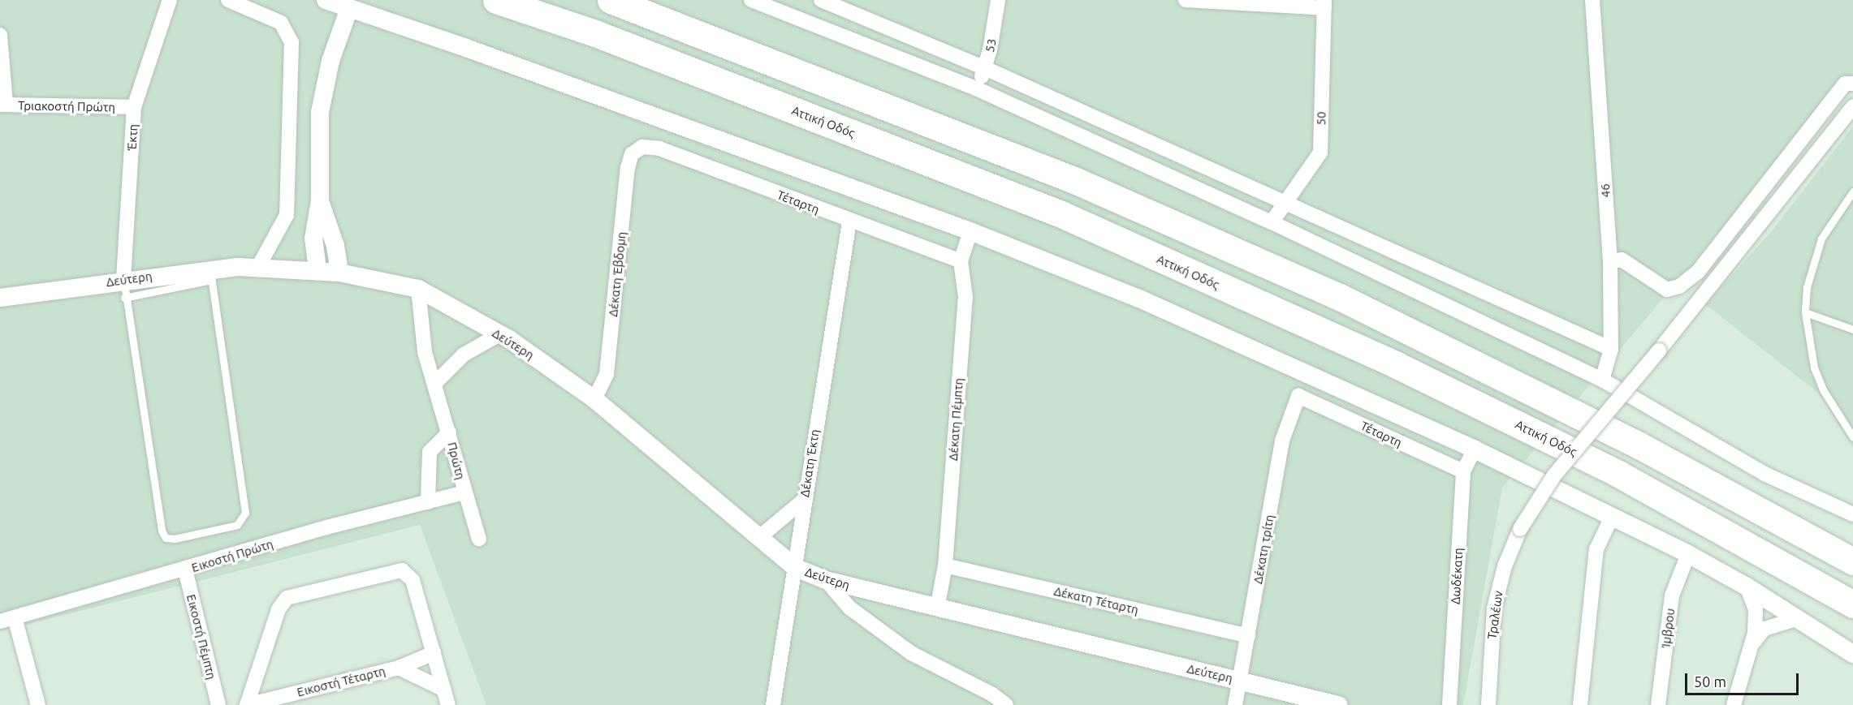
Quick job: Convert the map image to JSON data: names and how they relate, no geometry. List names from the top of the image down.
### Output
{
  "streets": {
    "highway": ["Αττική Οδός"],
    "street": [
      "53",
      "Τριακοστή Πρώτη",
      "50",
      "Έκτη",
      "46",
      "Τέταρτη",
      "Δέκατη Έβδομη",
      "Δεύτερη",
      "Δέκατη Πέμπτη",
      "Πρώτη",
      "Δέκατη Έκτη",
      "Δέκατη τρίτη",
      "Εικοστή Πρώτη",
      "Δωδέκατη",
      "Δέκατη Τέταρτη",
      "Τραλέων",
      "Ίμβρου",
      "Εικοστή Πέμπτη",
      "Εικοστή Τέταρτη"
    ]
  },
  "crossings": [
    ["Τριακοστή Πρώτη", "Έκτη"],
    ["Έκτη", "Δεύτερη"],
    ["Τέταρτη", "Δέκατη Έβδομη"],
    ["Τέταρτη", "Δέκατη Πέμπτη"],
    ["Τέταρτη", "Δέκατη Έκτη"],
    ["Τέταρτη", "Δέκατη τρίτη"],
    ["Τέταρτη", "Δωδέκατη"],
    ["Δέκατη Έβδομη", "Δεύτερη"],
    ["Δεύτερη", "Δέκατη Πέμπτη"],
    ["Δεύτερη", "Πρώτη"],
    ["Δεύτερη", "Δέκατη Έκτη"],
    ["Δεύτερη", "Δέκατη τρίτη"],
    ["Δέκατη Πέμπτη", "Δέκατη Τέταρτη"],
    ["Πρώτη", "Εικοστή Πρώτη"],
    ["Δέκατη τρίτη", "Δέκατη Τέταρτη"],
    ["Εικοστή Πρώτη", "Εικοστή Πέμπτη"]
  ],
  "scale_bar": "50 m"
}
